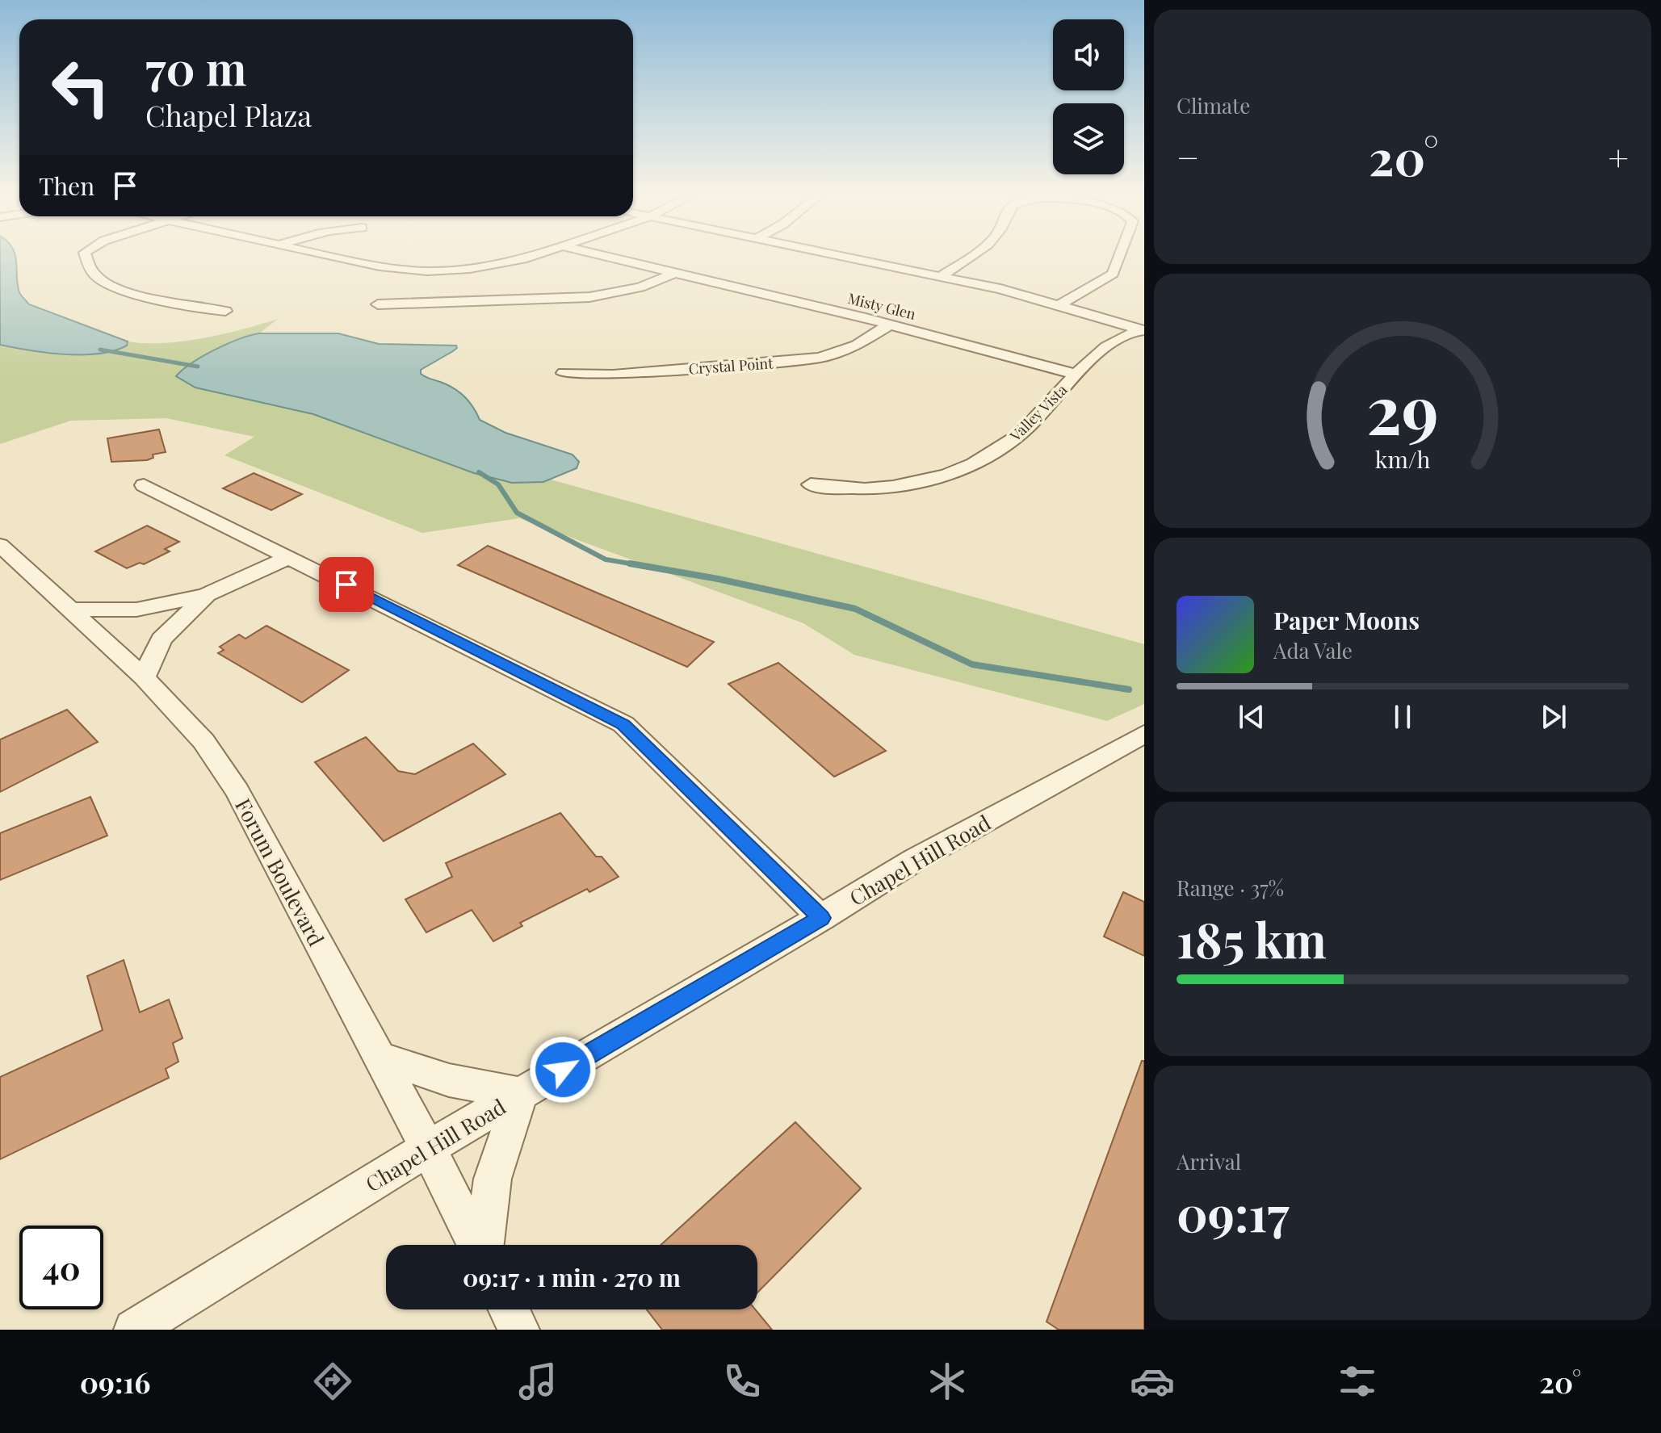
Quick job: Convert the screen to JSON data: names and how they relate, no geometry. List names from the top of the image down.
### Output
{
  "streets": {
    "street": [
      "Misty Glen",
      "Crystal Point",
      "Valley Vista",
      "Chapel Hill Road",
      "Forum Boulevard"
    ]
  },
  "crossings": [
    ["Misty Glen", "Crystal Point"],
    ["Misty Glen", "Valley Vista"],
    ["Chapel Hill Road", "Forum Boulevard"]
  ],
  "page": {
    "tile": [
      "Climate",
      ["Range · 37%", "185 km"],
      ["Arrival", "09:17"]
    ],
    "turn": ["70 m", "Chapel Plaza"],
    "heat": ["−", "20°", "+"],
    "then": "Then",
    "song": ["Paper Moons", "Ada Vale"],
    "limit": "40",
    "trip": "09:17 · 1 min · 270 m",
    "tabs": ["09:16", "20°"],
    "gauge": ["29", "km/h"]
  }
}
